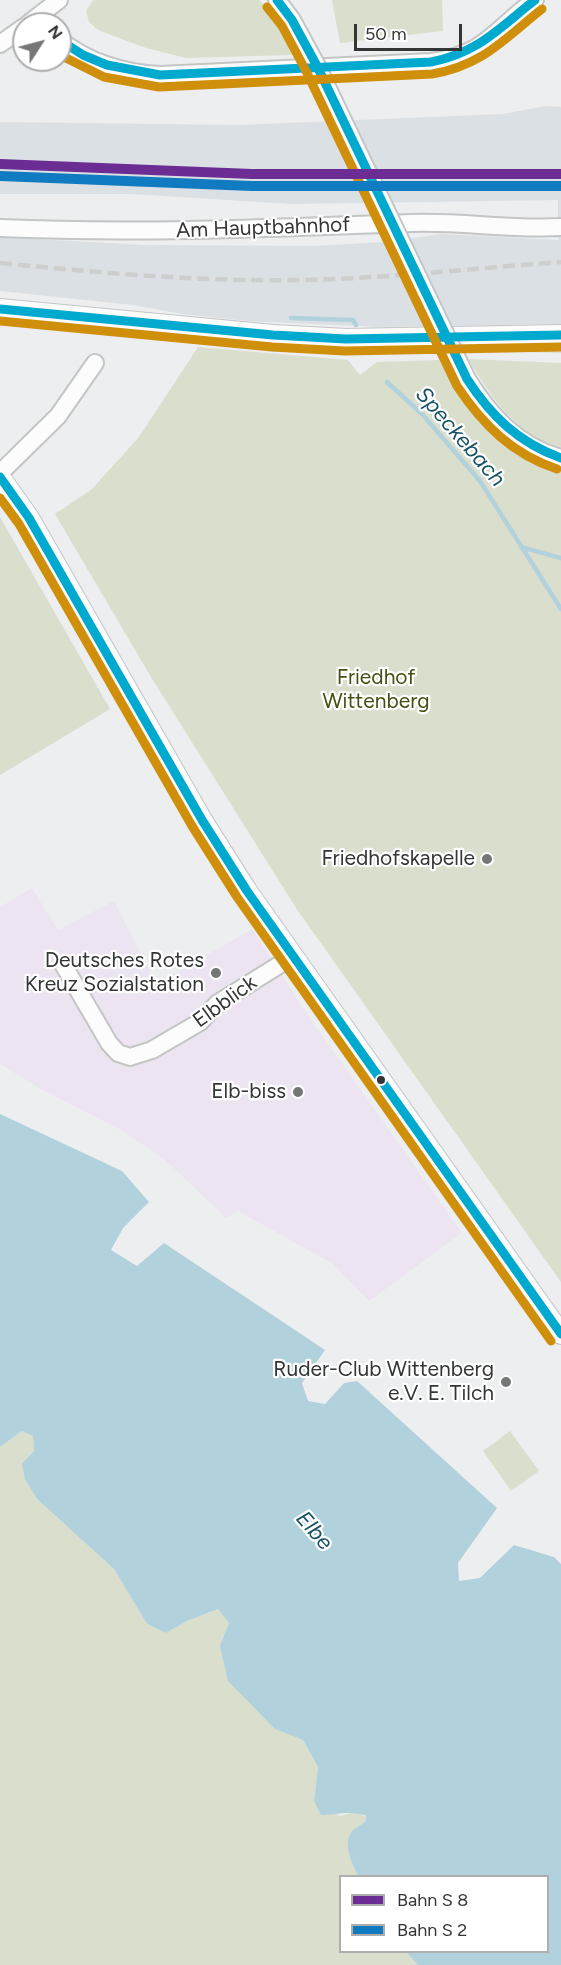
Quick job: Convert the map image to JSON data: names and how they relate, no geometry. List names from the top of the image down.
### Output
{
  "streets": {
    "street": ["Am Hauptbahnhof", "Elbblick"]
  },
  "water": ["Speckebach", "Elbe"],
  "parks": ["Friedhof Wittenberg"],
  "places": [
    "Friedhofskapelle",
    "Deutsches Rotes Kreuz Sozialstation",
    "Elb-biss",
    "Ruder-Club Wittenberg e.V. E. Tilch"
  ],
  "legend": ["Bahn S 8", "Bahn S 2"],
  "scale_bar": "50 m",
  "north": "top right"
}
